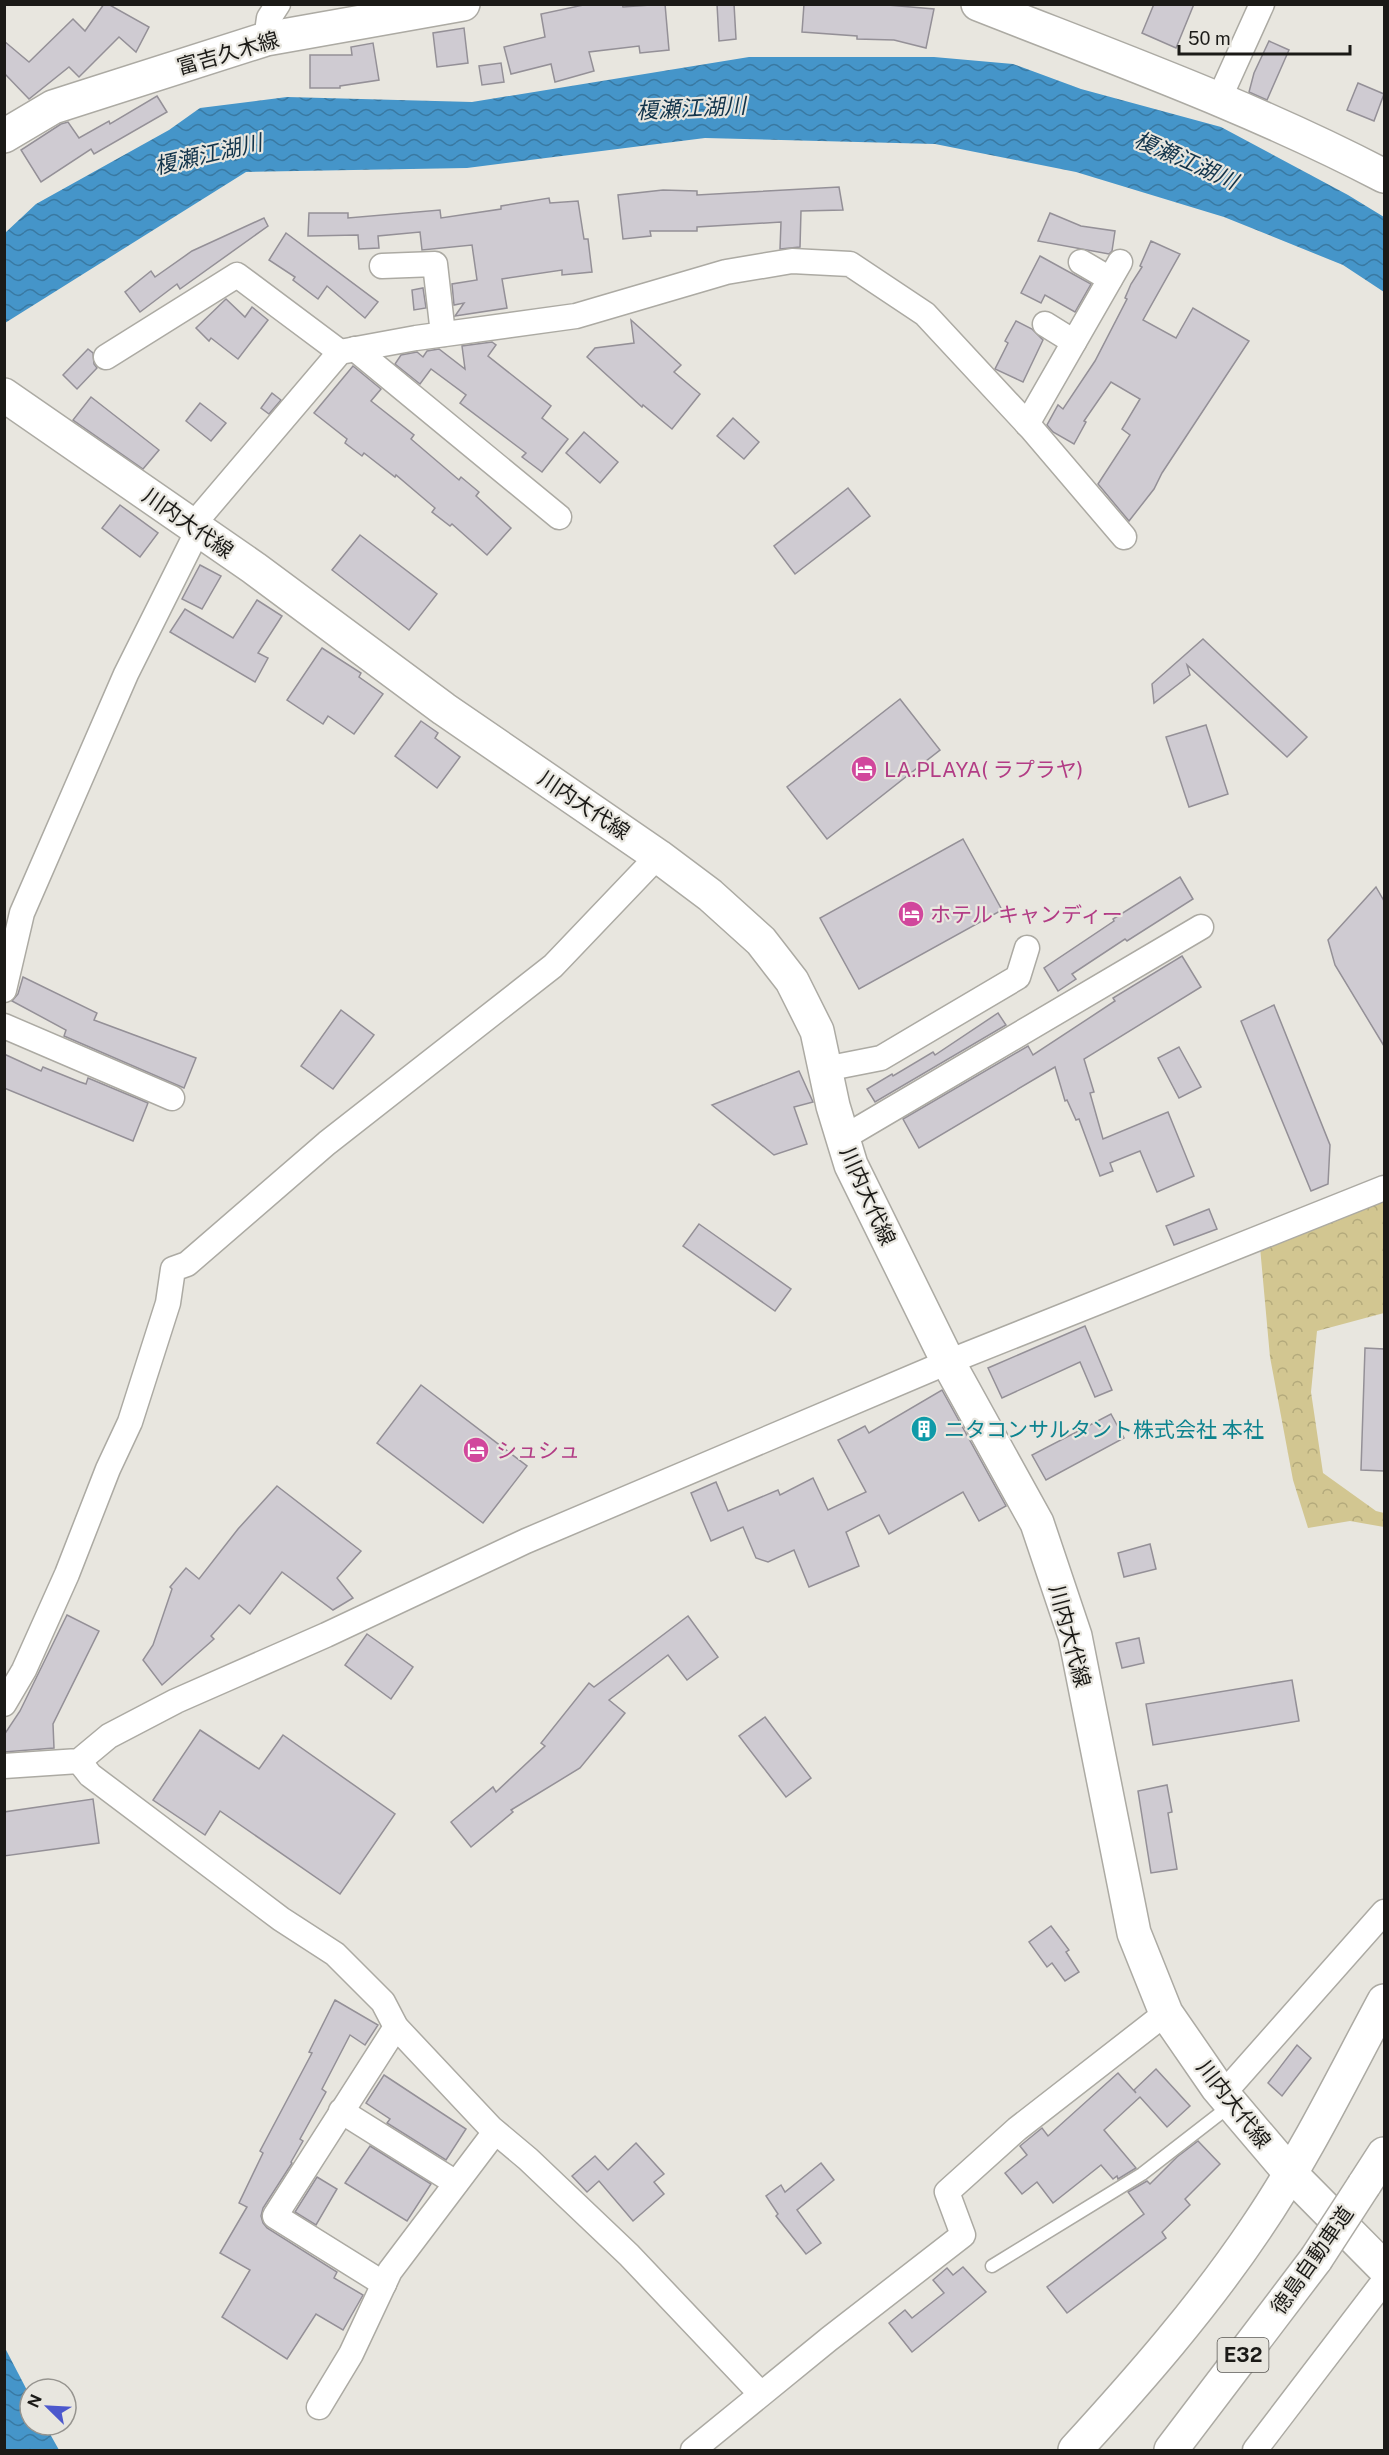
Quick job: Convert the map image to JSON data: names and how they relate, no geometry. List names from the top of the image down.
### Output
{
  "streets": {
    "main road": [
      "富吉久木線",
      "川内大代線",
      "徳島自動車道",
      "E32"
    ]
  },
  "water": ["榎瀬江湖川"],
  "places": {
    "hotel": ["LA.PLAYA( ラプラヤ)", "ホテル キャンディー", "シュシュ"],
    "building": ["ニタコンサルタント株式会社 本社"]
  },
  "scale_bar": "50 m",
  "north": "top left"
}
